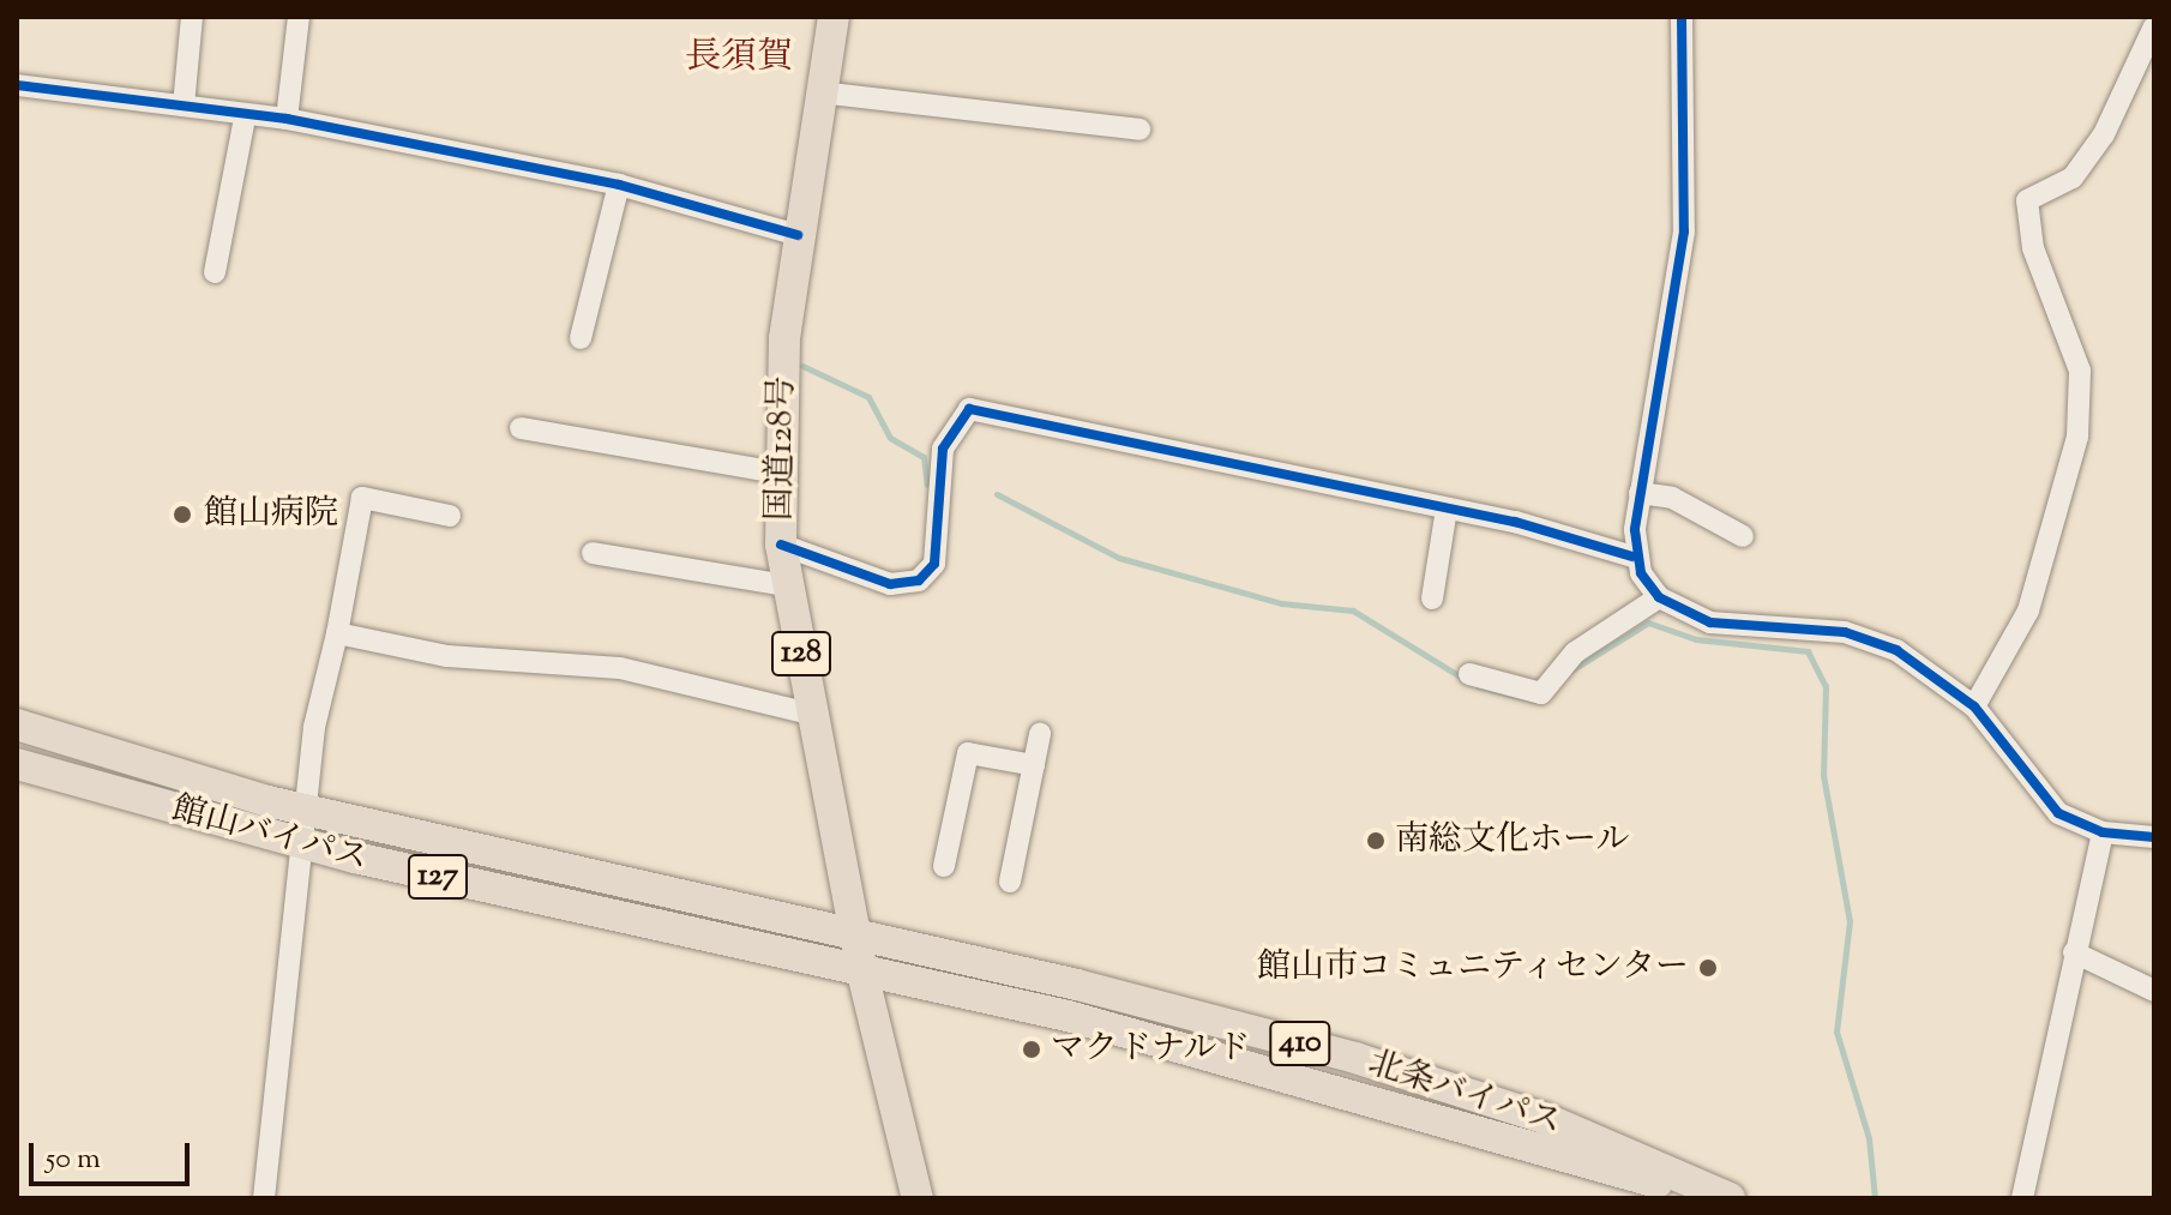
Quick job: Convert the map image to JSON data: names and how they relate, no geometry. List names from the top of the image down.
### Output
{
  "streets": {
    "highway": [
      "国道128号",
      "128",
      "館山バイパス",
      "127",
      "410",
      "北条バイパス"
    ]
  },
  "crossings": [
    ["国道128号", "128"],
    ["国道128号", "館山バイパス"],
    ["国道128号", "北条バイパス"],
    ["128", "館山バイパス"],
    ["128", "北条バイパス"],
    ["館山バイパス", "北条バイパス"]
  ],
  "districts": ["長須賀"],
  "places": [
    "館山病院",
    "南総文化ホール",
    "館山市コミュニティセンター",
    "マクドナルド"
  ],
  "scale_bar": "50 m"
}
